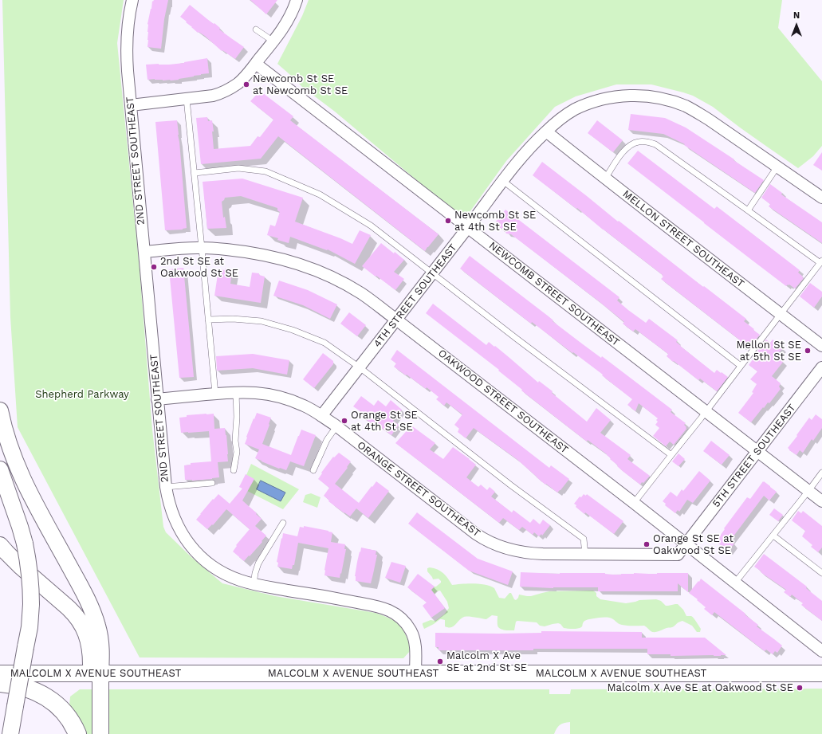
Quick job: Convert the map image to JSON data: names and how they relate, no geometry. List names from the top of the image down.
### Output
{
  "streets": {
    "main road": ["MALCOLM X AVENUE SOUTHEAST"],
    "street": [
      "2ND STREET SOUTHEAST",
      "MELLON STREET SOUTHEAST",
      "NEWCOMB STREET SOUTHEAST",
      "4TH STREET SOUTHEAST",
      "OAKWOOD STREET SOUTHEAST",
      "5TH STREET SOUTHEAST",
      "ORANGE STREET SOUTHEAST"
    ]
  },
  "crossings": [
    ["2ND STREET SOUTHEAST", "OAKWOOD STREET SOUTHEAST"],
    ["2ND STREET SOUTHEAST", "ORANGE STREET SOUTHEAST"],
    ["2ND STREET SOUTHEAST", "MALCOLM X AVENUE SOUTHEAST"],
    ["MELLON STREET SOUTHEAST", "4TH STREET SOUTHEAST"],
    ["NEWCOMB STREET SOUTHEAST", "4TH STREET SOUTHEAST"],
    ["NEWCOMB STREET SOUTHEAST", "5TH STREET SOUTHEAST"],
    ["4TH STREET SOUTHEAST", "OAKWOOD STREET SOUTHEAST"],
    ["4TH STREET SOUTHEAST", "ORANGE STREET SOUTHEAST"],
    ["OAKWOOD STREET SOUTHEAST", "5TH STREET SOUTHEAST"],
    ["OAKWOOD STREET SOUTHEAST", "ORANGE STREET SOUTHEAST"],
    ["5TH STREET SOUTHEAST", "ORANGE STREET SOUTHEAST"]
  ],
  "parks": ["Shepherd Parkway"],
  "places": [
    "Newcomb St SE at Newcomb St SE",
    "Newcomb St SE at 4th St SE",
    "2nd St SE at Oakwood St SE",
    "Mellon St SE at 5th St SE",
    "Orange St SE at 4th St SE",
    "Orange St SE at Oakwood St SE",
    "Malcolm X Ave SE at 2nd St SE",
    "Malcolm X Ave SE at Oakwood St SE"
  ],
  "north": "top"
}
